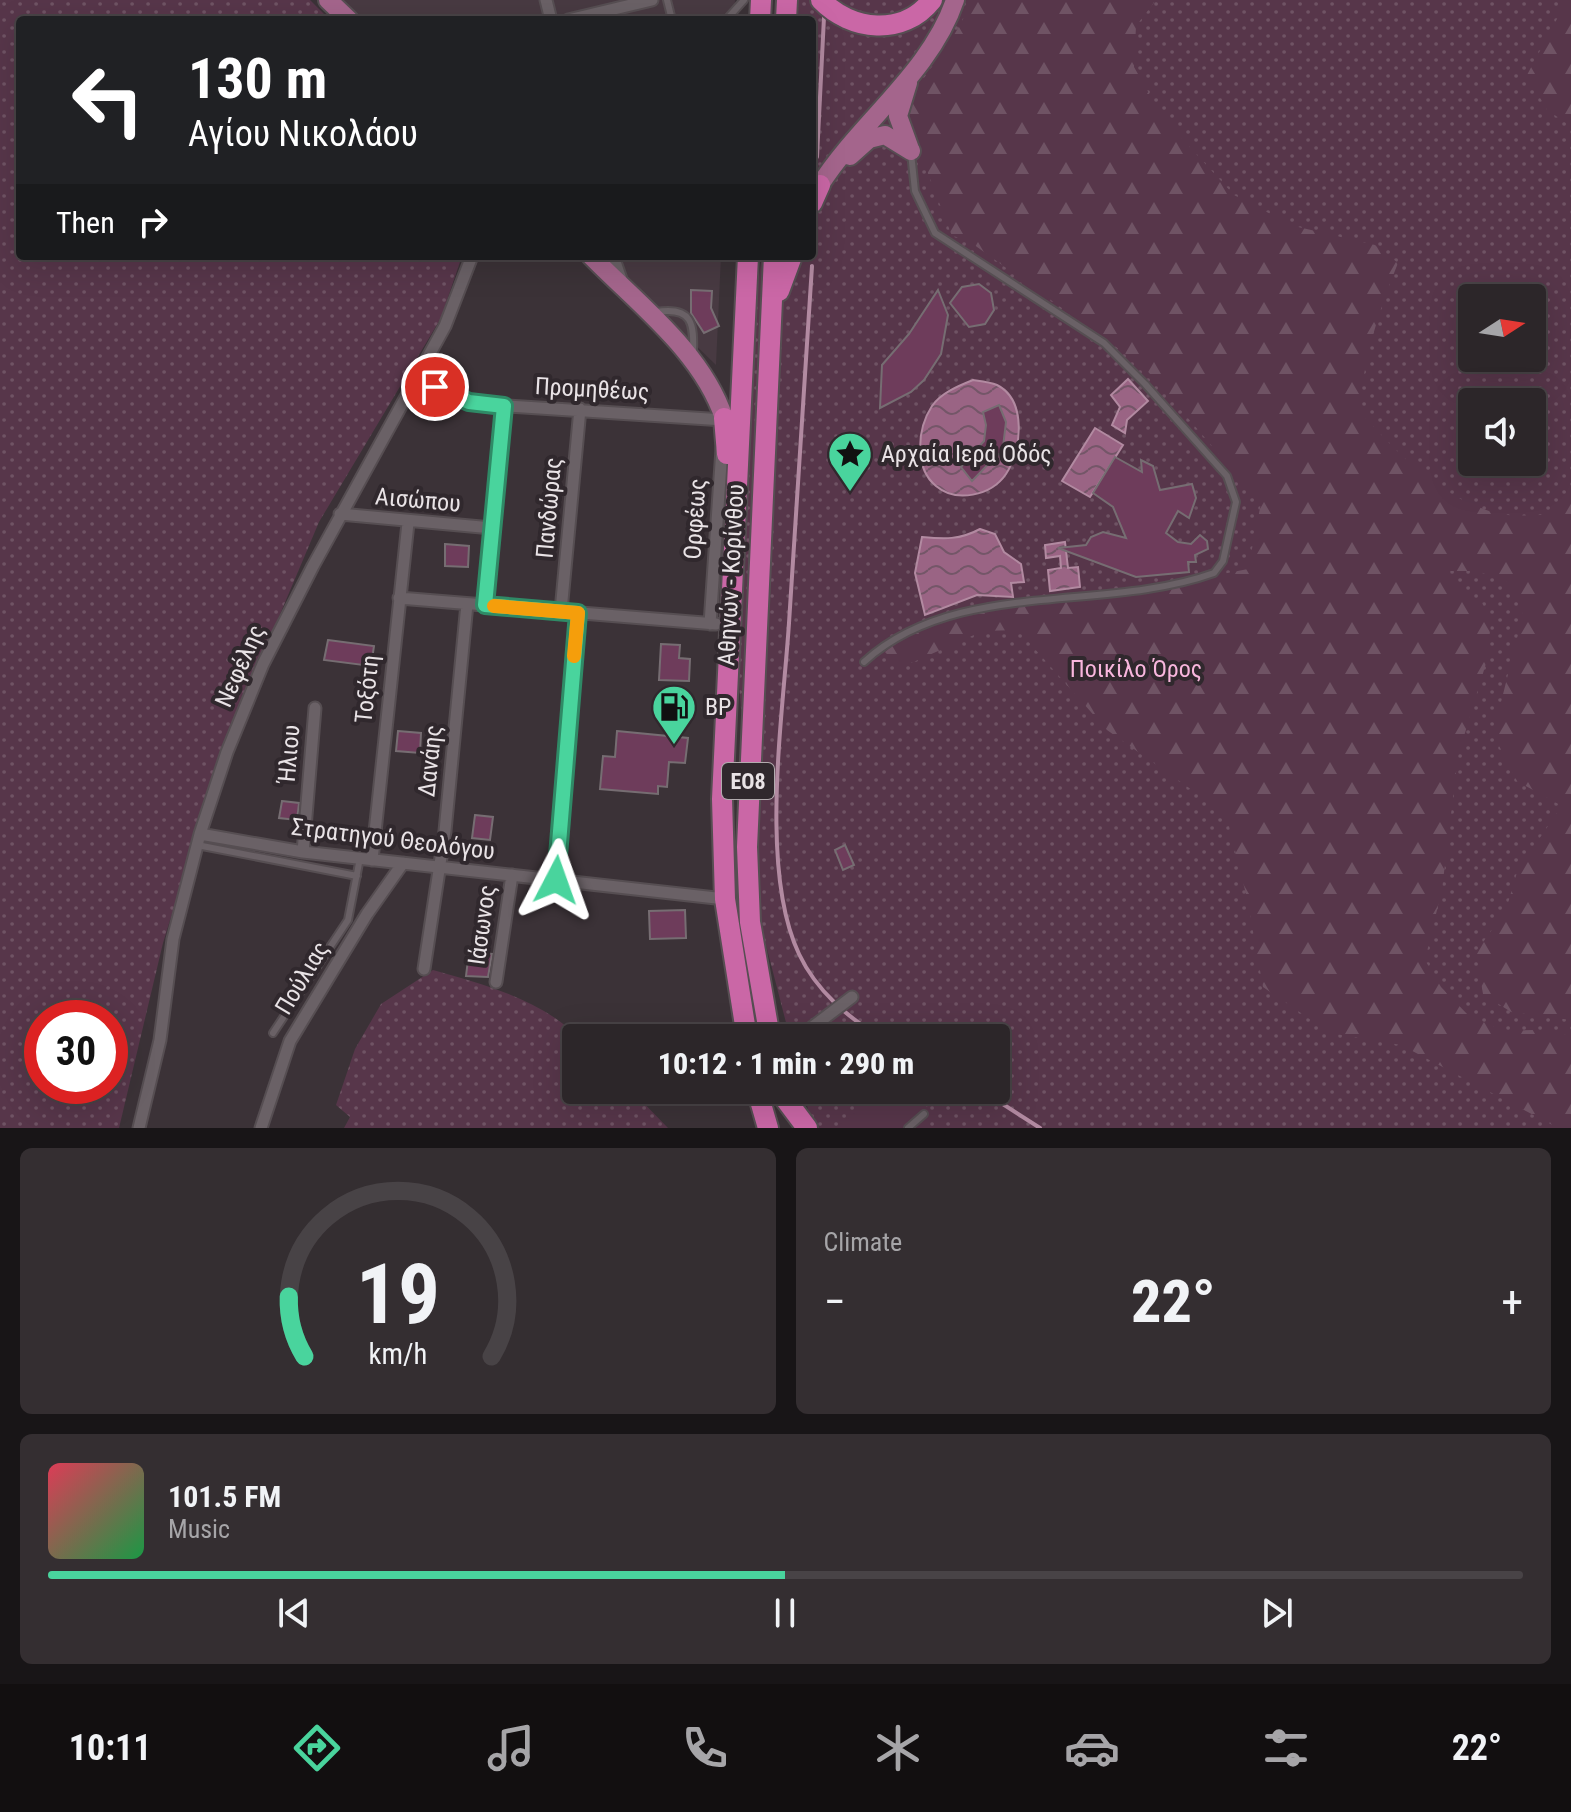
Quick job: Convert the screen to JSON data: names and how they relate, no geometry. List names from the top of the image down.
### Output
{
  "streets": {
    "highway": ["Αθηνών - Κορίνθου", "ΕΟ8"],
    "street": [
      "Προμηθέως",
      "Αισώπου",
      "Πανδώρας",
      "Ορφέως",
      "Νεφέλης",
      "Τοξότη",
      "Ήλιου",
      "Δανάης",
      "Στρατηγού Θεολόγου",
      "Ιάσωνος",
      "Πούλιας"
    ]
  },
  "crossings": [
    ["Προμηθέως", "Πανδώρας"],
    ["Προμηθέως", "Ορφέως"],
    ["Προμηθέως", "Νεφέλης"],
    ["Αισώπου", "Νεφέλης"],
    ["Αισώπου", "Τοξότη"],
    ["Ορφέως", "Αθηνών - Κορίνθου"],
    ["Αθηνών - Κορίνθου", "Στρατηγού Θεολόγου"],
    ["Νεφέλης", "Στρατηγού Θεολόγου"],
    ["Τοξότη", "Στρατηγού Θεολόγου"],
    ["Ήλιου", "Στρατηγού Θεολόγου"],
    ["Δανάης", "Στρατηγού Θεολόγου"],
    ["Στρατηγού Θεολόγου", "Ιάσωνος"],
    ["Στρατηγού Θεολόγου", "Πούλιας"]
  ],
  "parks": ["Ποικίλο Όρος"],
  "places": {
    "place": ["Αρχαία Ιερά Οδός"],
    "fuel station": ["BP"]
  },
  "north": "right",
  "page": {
    "turn": ["130 m", "Αγίου Νικολάου"],
    "then": "Then",
    "limit": "30",
    "trip": "10:12 · 1 min · 290 m",
    "tile": "Climate",
    "heat": ["−", "22°", "+"],
    "song": ["101.5 FM", "Music"],
    "tabs": ["10:11", "22°"],
    "gauge": ["19", "km/h"]
  }
}
